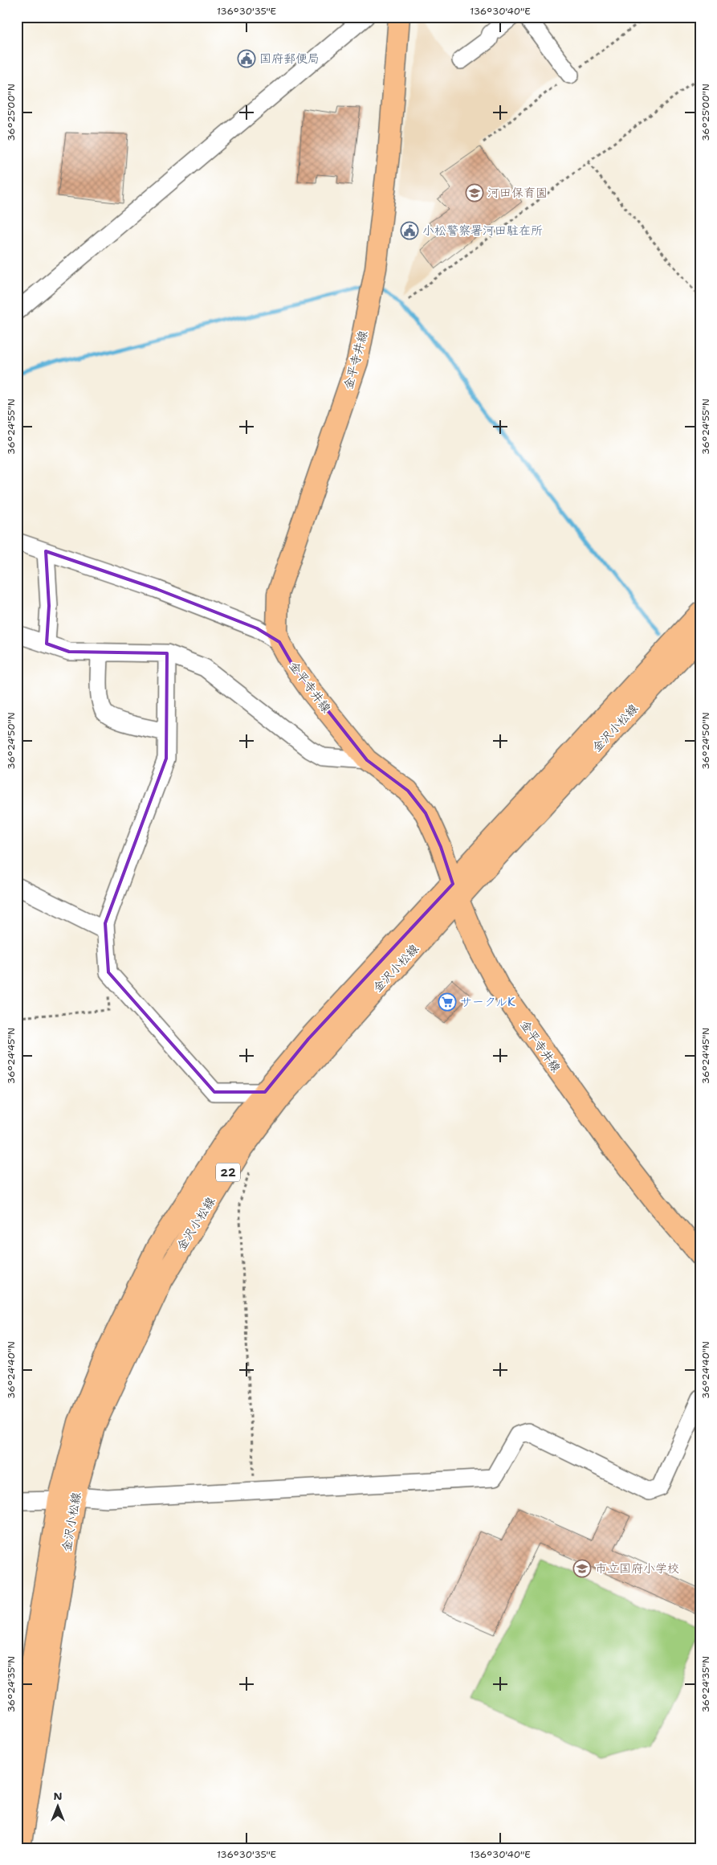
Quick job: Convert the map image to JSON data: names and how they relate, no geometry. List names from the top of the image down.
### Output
{
  "streets": {
    "main road": ["金平寺井線", "金沢小松線", "22"]
  },
  "crossings": [
    ["金平寺井線", "金沢小松線"]
  ],
  "places": {
    "public building": ["国府郵便局", "小松警察署河田駐在所"],
    "school or university": ["河田保育園", "市立国府小学校"],
    "supermarket": ["サークルK"]
  },
  "north": "top",
  "coordinates": [
    "136°30'35\"E",
    "136°30'40\"E",
    "36°25'00\"N",
    "36°24'55\"N",
    "36°24'50\"N",
    "36°24'45\"N",
    "36°24'40\"N",
    "36°24'35\"N"
  ]
}
